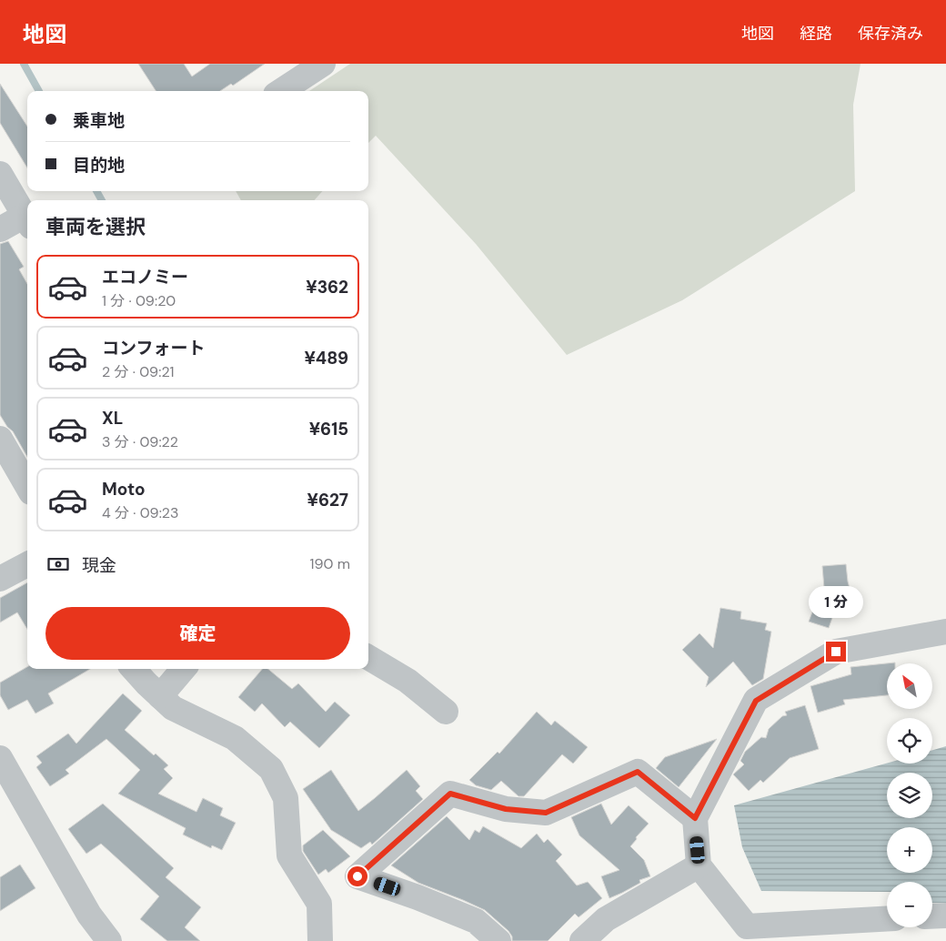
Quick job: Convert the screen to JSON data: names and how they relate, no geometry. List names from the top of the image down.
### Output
{
  "north": "top left",
  "page": {
    "header": "地図",
    "nav": ["地図", "経路", "保存済み"],
    "banner": ["乗車地", "目的地"],
    "heading": "車両を選択",
    "list": [
      {
        "name": "エコノミー",
        "note": "1 分 · 09:20",
        "value": "¥362"
      },
      {
        "name": "コンフォート",
        "note": "2 分 · 09:21",
        "value": "¥489"
      },
      {
        "name": "XL",
        "note": "3 分 · 09:22",
        "value": "¥615"
      },
      {
        "name": "Moto",
        "note": "4 分 · 09:23",
        "value": "¥627"
      }
    ],
    "pay": ["現金", "190 m"],
    "bubble": "1 分",
    "buttons": "確定",
    "map_buttons": ["+", "−"]
  }
}
